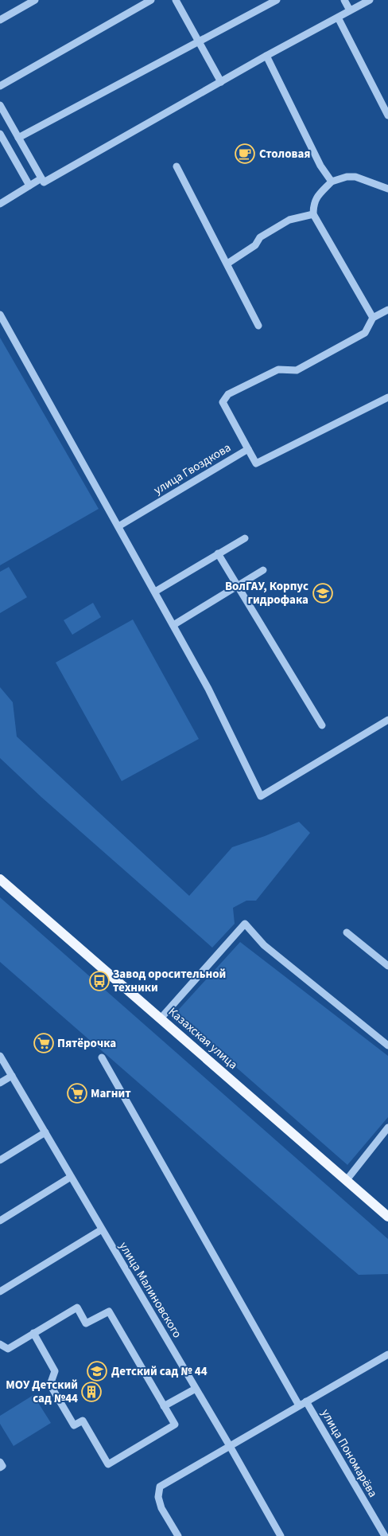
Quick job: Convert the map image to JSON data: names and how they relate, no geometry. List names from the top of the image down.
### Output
{
  "streets": {
    "main road": ["Казахская улица"],
    "street": ["улица Гвоздкова", "улица Малиновского", "улица Пономарёва"]
  },
  "places": {
    "cafe": ["Столовая"],
    "school or university": ["ВолГАУ, Корпус гидрофака", "Детский сад № 44"],
    "bus stop": ["Завод оросительной техники"],
    "supermarket": ["Пятёрочка", "Магнит"],
    "building": ["МОУ Детский сад №44"]
  }
}
